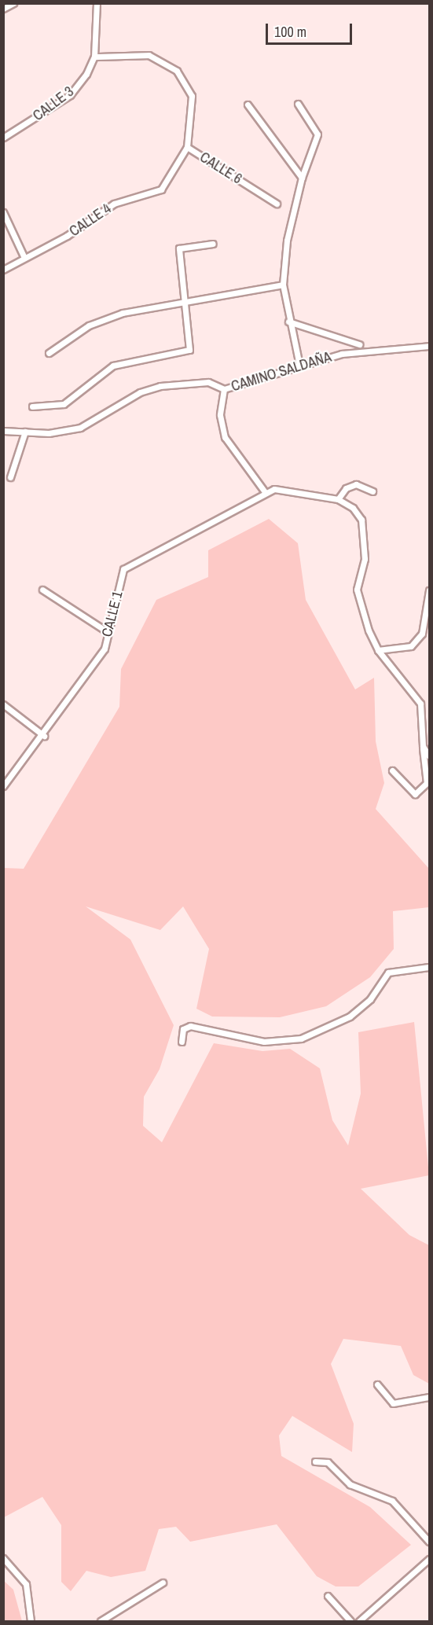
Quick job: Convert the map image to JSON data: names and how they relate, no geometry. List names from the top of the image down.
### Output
{
  "streets": {
    "street": [
      "CALLE 3",
      "CALLE 6",
      "CALLE 4",
      "CAMINO SALDAÑA",
      "CALLE 1"
    ]
  },
  "crossings": [
    ["CALLE 3", "CALLE 6"],
    ["CALLE 6", "CALLE 4"]
  ],
  "scale_bar": "100 m"
}
